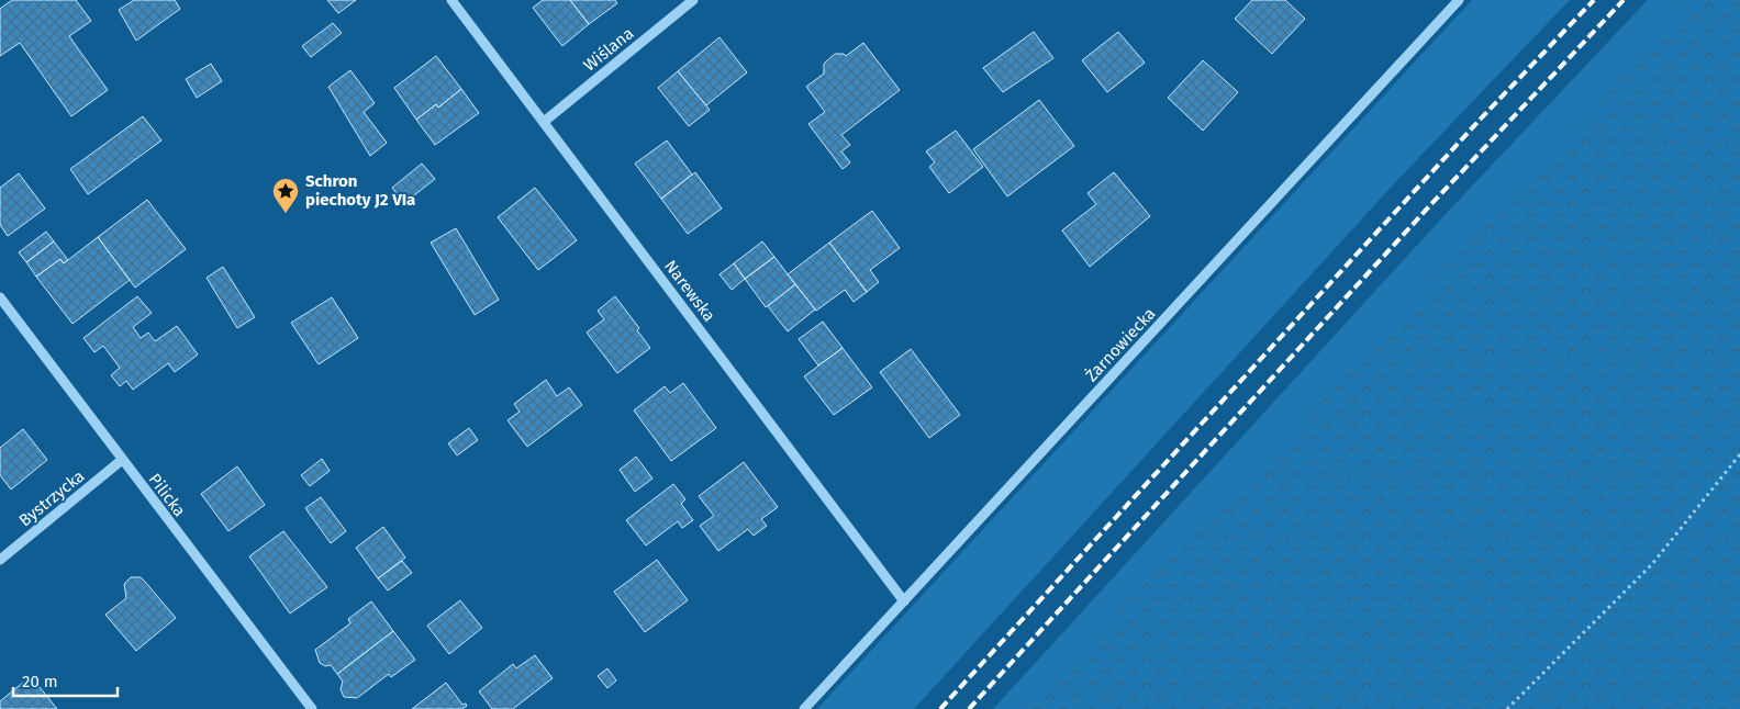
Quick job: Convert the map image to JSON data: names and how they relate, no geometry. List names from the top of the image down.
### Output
{
  "streets": {
    "street": [
      "Wiślana",
      "Narewska",
      "Żarnowiecka",
      "Pilicka",
      "Bystrzycka"
    ]
  },
  "crossings": [
    ["Wiślana", "Narewska"],
    ["Narewska", "Żarnowiecka"],
    ["Pilicka", "Bystrzycka"]
  ],
  "places": {
    "place": ["Schron piechoty J2 VIa"]
  },
  "scale_bar": "20 m"
}
